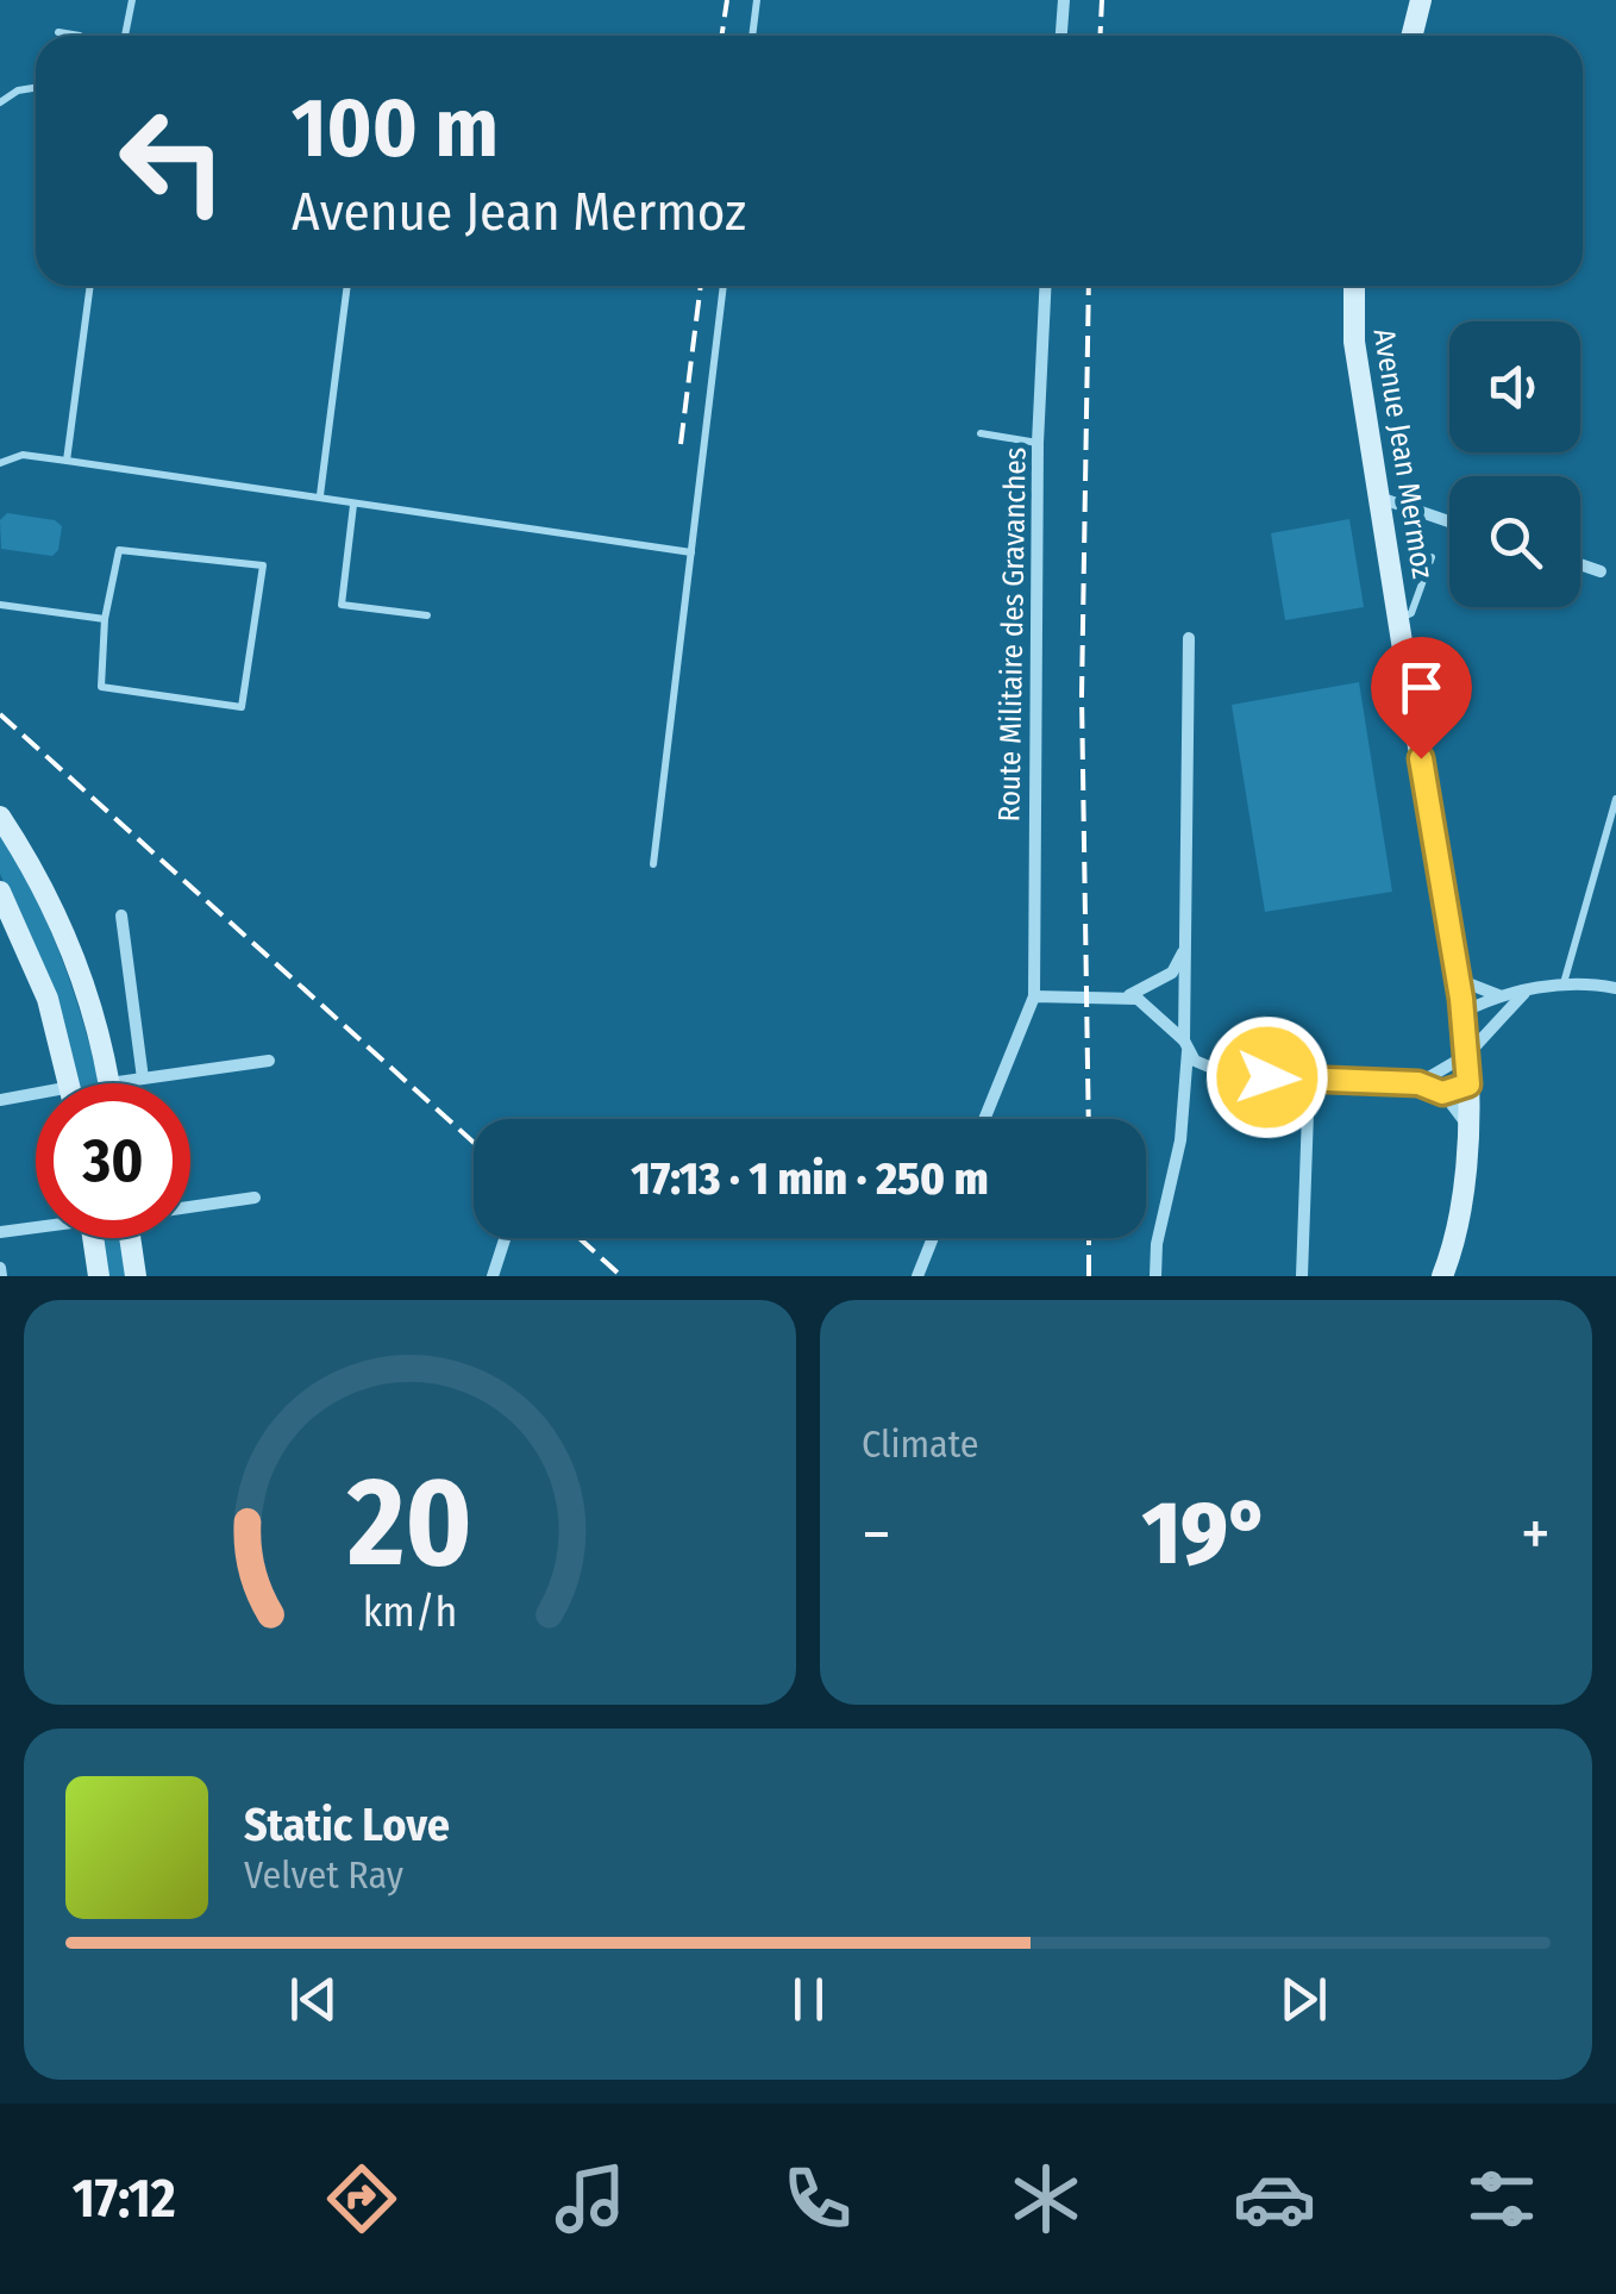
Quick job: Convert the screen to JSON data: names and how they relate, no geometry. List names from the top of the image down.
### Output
{
  "streets": {
    "main road": ["Avenue Jean Mermoz"],
    "street": ["Route Militaire des Gravanches"]
  },
  "page": {
    "turn": ["100 m", "Avenue Jean Mermoz"],
    "limit": "30",
    "trip": "17:13 · 1 min · 250 m",
    "tile": "Climate",
    "heat": ["−", "19°", "+"],
    "song": ["Static Love", "Velvet Ray"],
    "tabs": "17:12",
    "gauge": ["20", "km/h"]
  }
}
